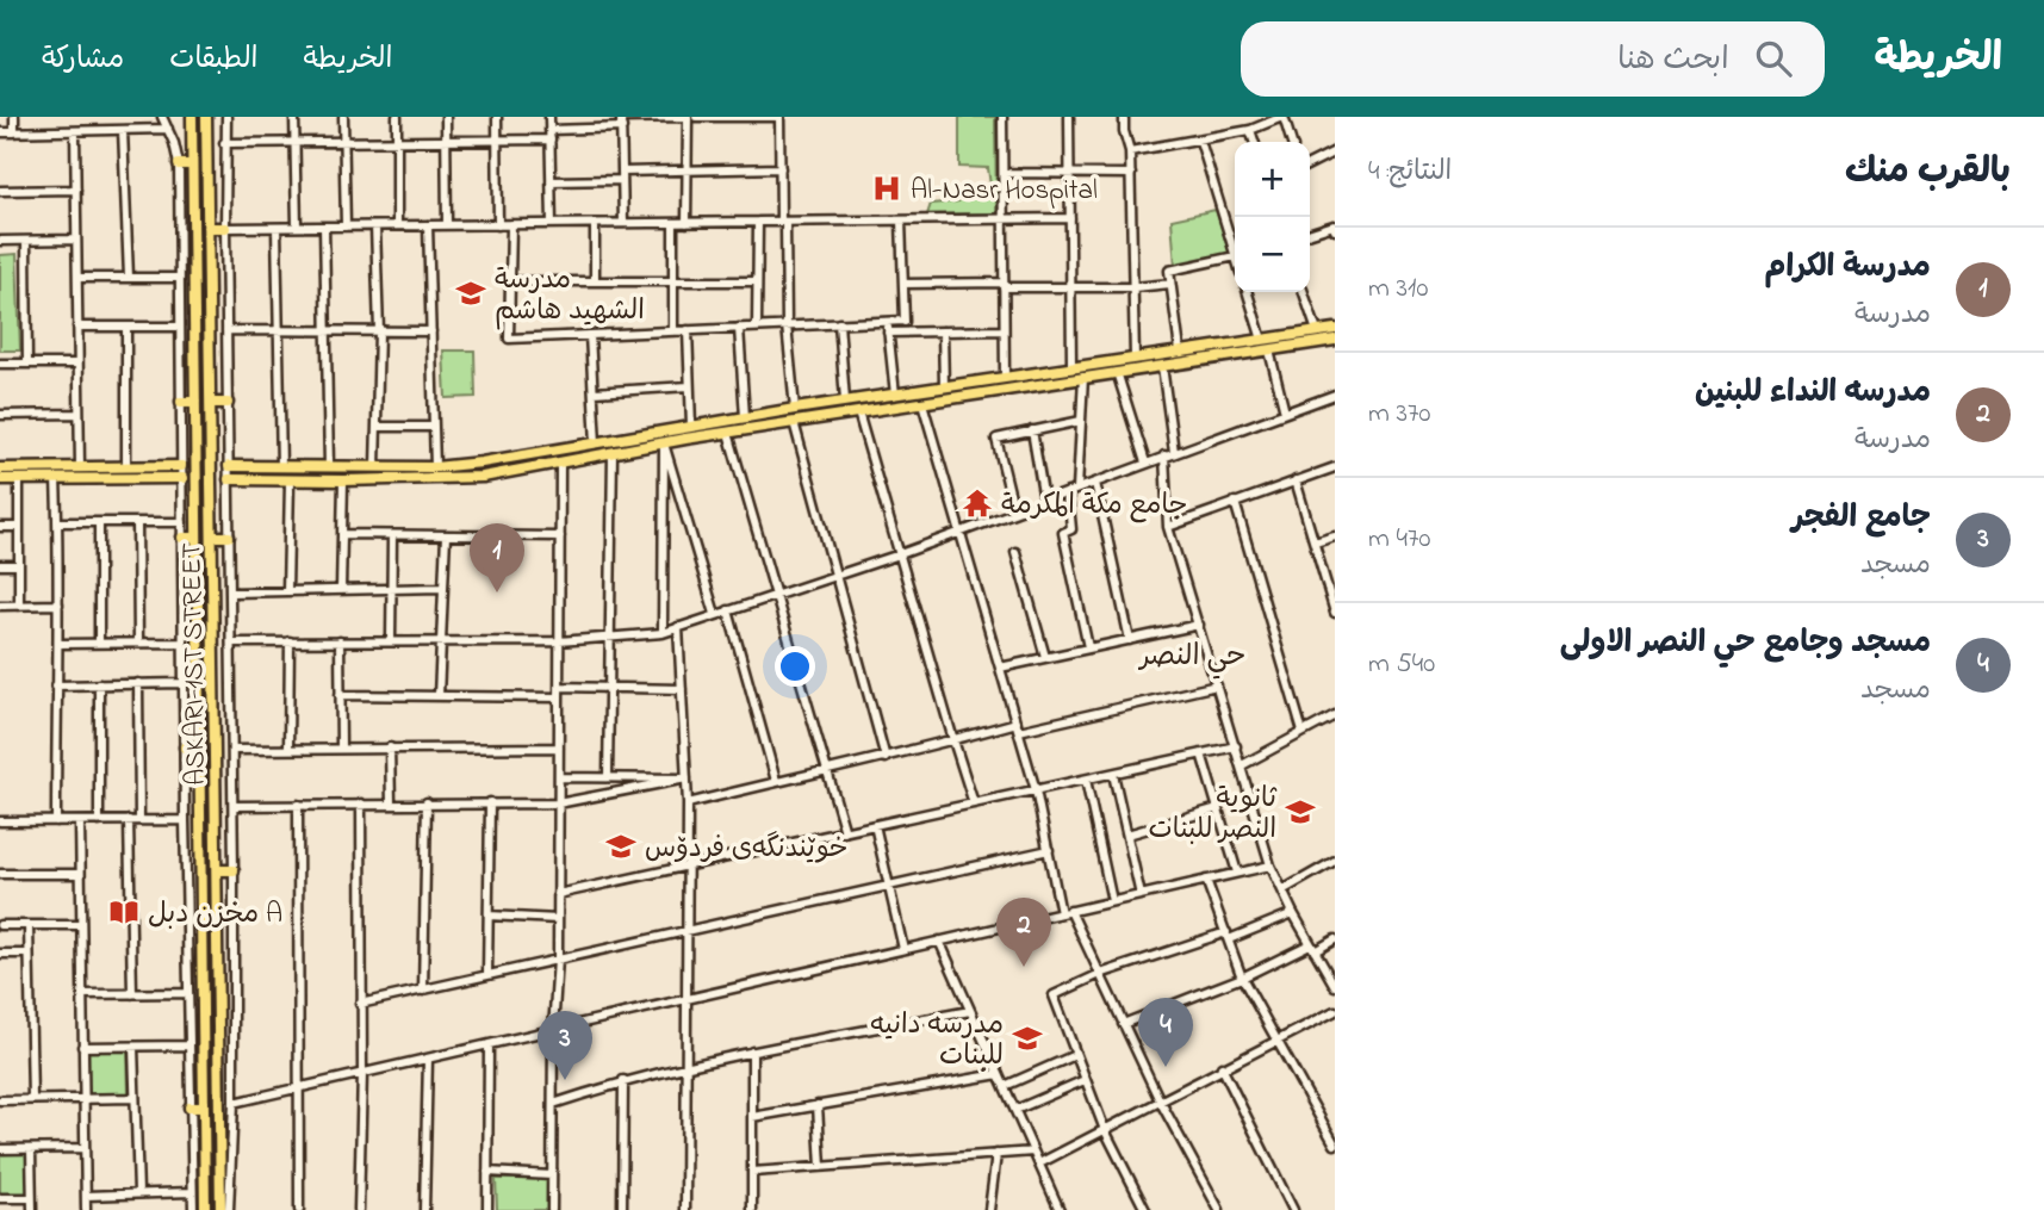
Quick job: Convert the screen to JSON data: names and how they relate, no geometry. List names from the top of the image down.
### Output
{
  "streets": {
    "main road": ["ASKARI-1ST STREET"]
  },
  "districts": ["حي النصر"],
  "places": {
    "hospital": ["Al-Nasr Hospital"],
    "school or university": [
      "مدرسة الشهيد هاشم",
      "ثانوية النصر للبنات",
      "خوێندنگەی فردۆس",
      "مدرسه دانيه للبنات"
    ],
    "temple": ["جامع مكة المكرمة"],
    "library": ["مخزن دبل A"]
  },
  "page": {
    "header": "الخريطة",
    "search": "ابحث هنا",
    "nav": ["الخريطة", "الطبقات", "مشاركة"],
    "heading": ["بالقرب منك", "النتائج: 4"],
    "map_buttons": ["+", "−"],
    "list": [
      {
        "mark": "1",
        "name": "مدرسة الكرام",
        "note": "مدرسة",
        "value": "310 m"
      },
      {
        "mark": "2",
        "name": "مدرسه النداء للبنين",
        "note": "مدرسة",
        "value": "370 m"
      },
      {
        "mark": "3",
        "name": "جامع الفجر",
        "note": "مسجد",
        "value": "470 m"
      },
      {
        "mark": "4",
        "name": "مسجد وجامع حي النصر الاولى",
        "note": "مسجد",
        "value": "540 m"
      }
    ],
    "pins": [
      "1",
      "2",
      "4",
      "3"
    ]
  }
}
